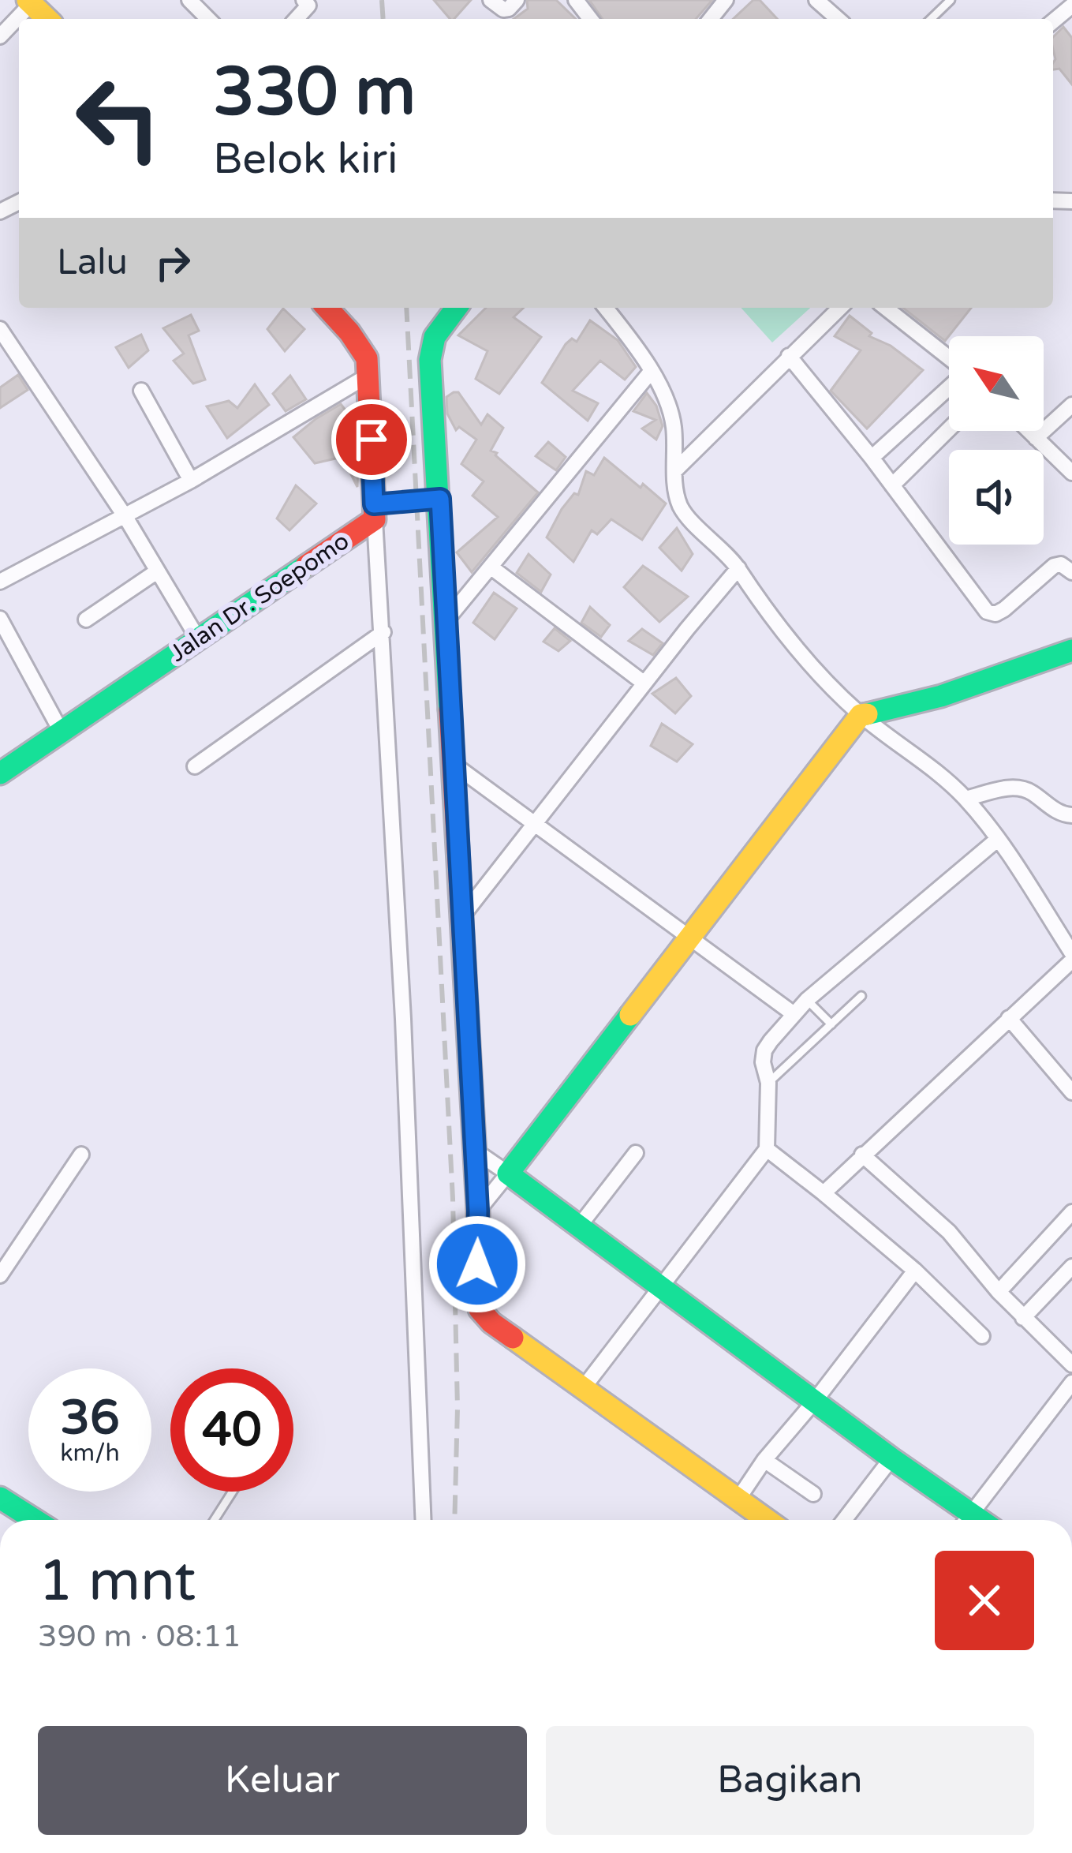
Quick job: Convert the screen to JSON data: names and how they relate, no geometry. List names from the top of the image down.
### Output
{
  "streets": {
    "street": ["Jalan Dr. Soepomo"]
  },
  "north": "top left",
  "page": {
    "turn": ["330 m", "Belok kiri"],
    "then": "Lalu",
    "speed": "36 km/h",
    "limit": "40",
    "heading": ["1 mnt", "390 m · 08:11"],
    "buttons": ["Keluar", "Bagikan"]
  }
}
